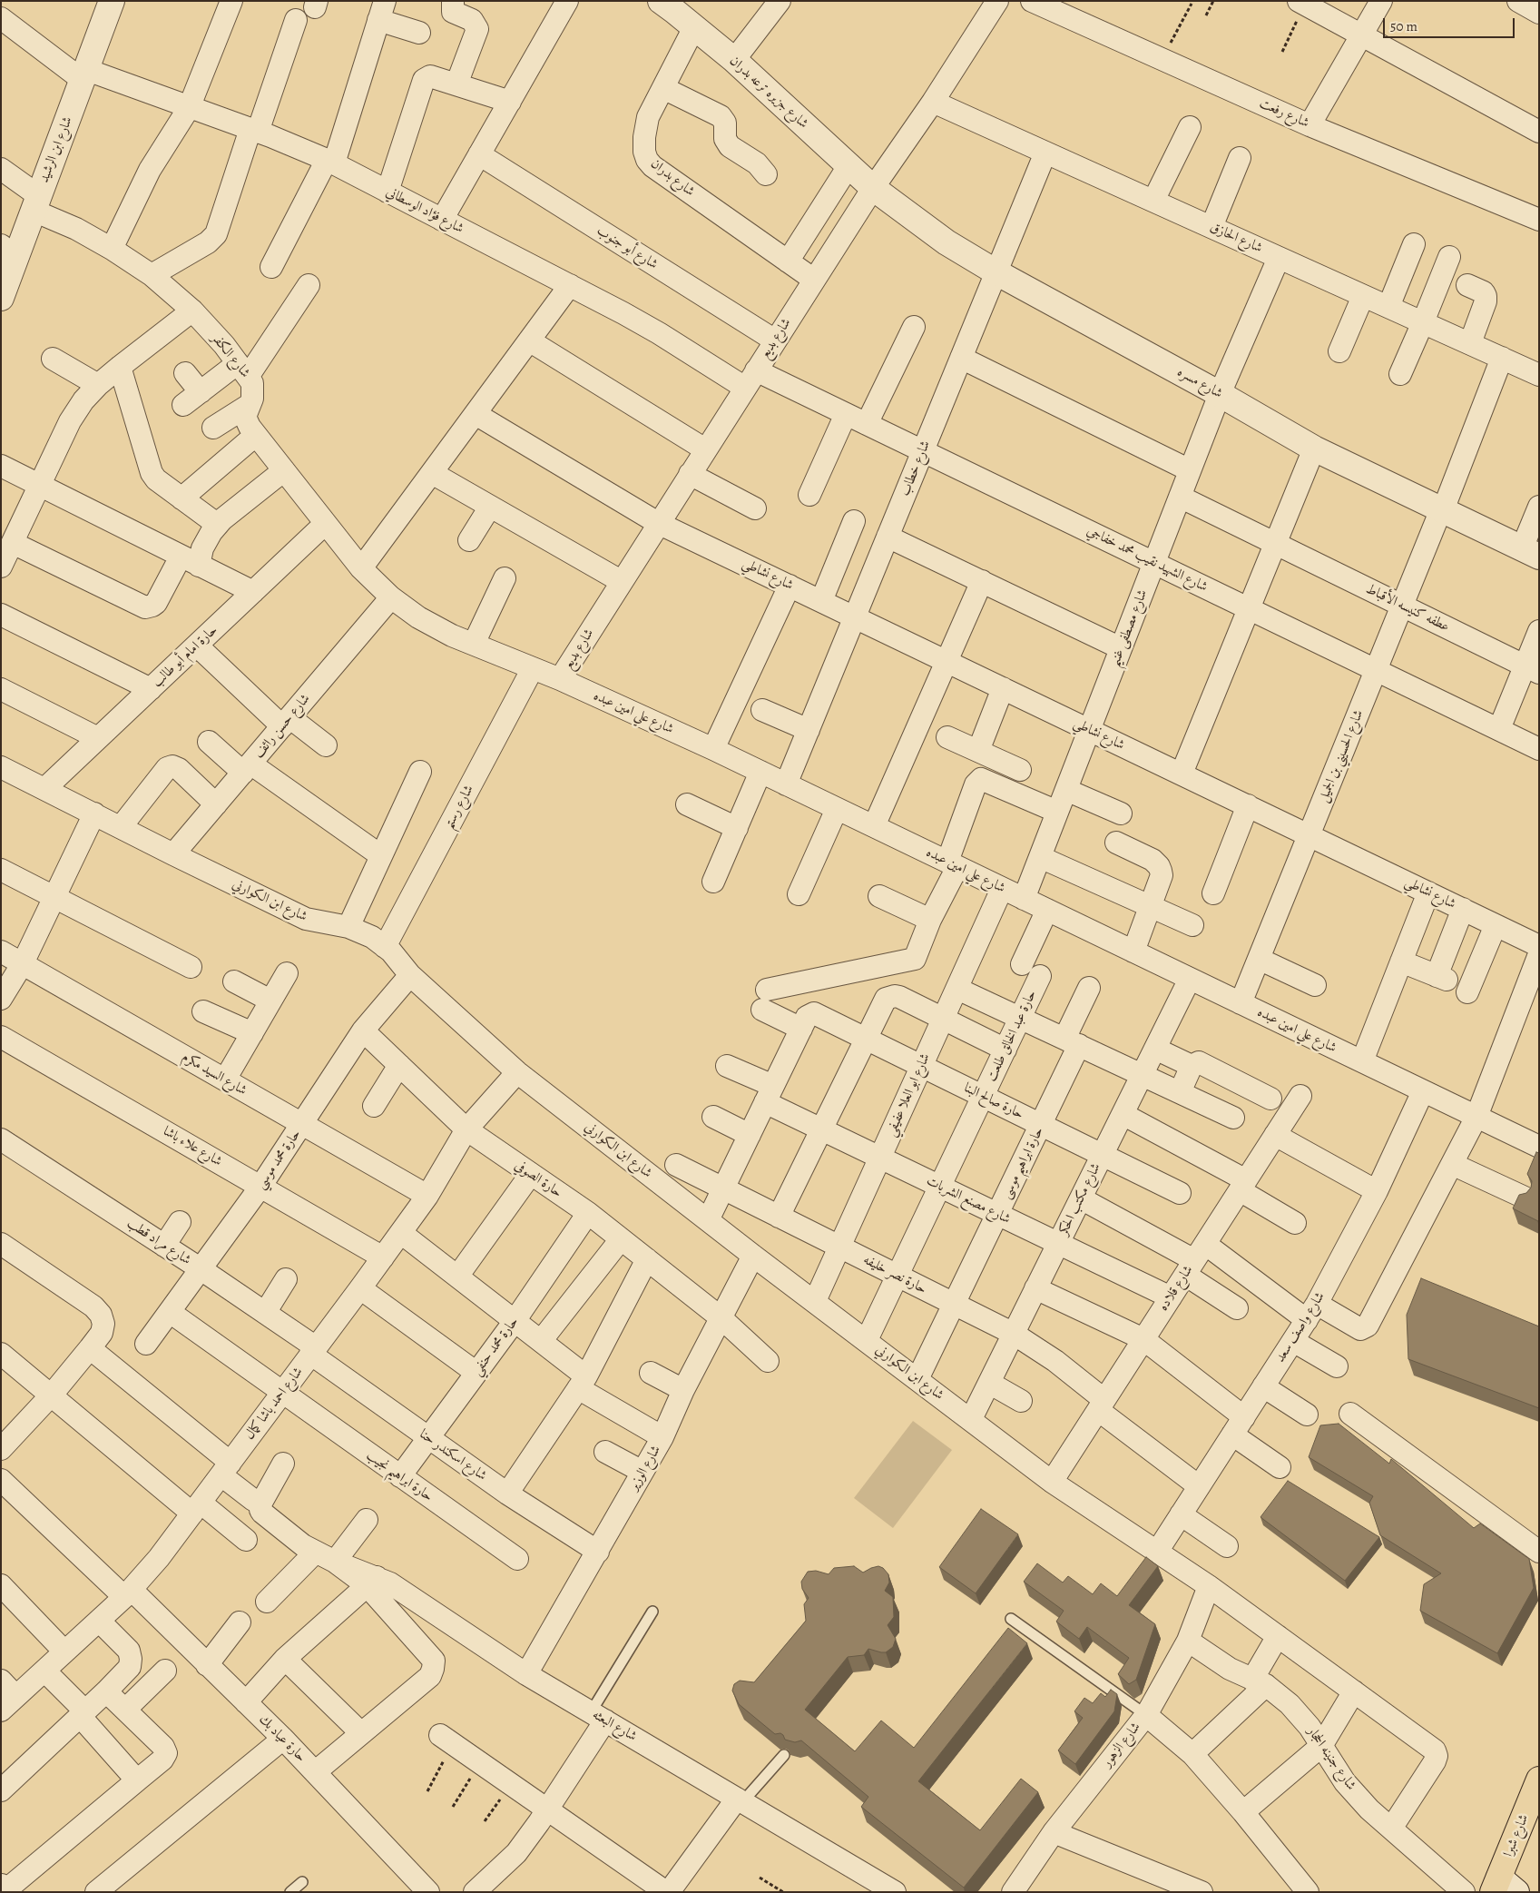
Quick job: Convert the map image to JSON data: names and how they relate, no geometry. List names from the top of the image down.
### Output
{
  "streets": {
    "main road": ["شارع شبرا"],
    "street": [
      "شارع جزيره ترعه بدران",
      "شارع رفعت",
      "شارع ابن الرشيد",
      "شارع بدران",
      "شارع فؤاد الوسطاني",
      "شارع الحازق",
      "شارع أبو جنوب",
      "شارع بديع",
      "شارع الكفر",
      "شارع مسره",
      "شارع خطاب",
      "شارع الشهيد نقيب محمد خفاجي",
      "شارع نشاطي",
      "عطفه كنيسه الأقباط",
      "شارع مصطفى غنيم",
      "حارة امام أبو طالب",
      "شارع علي امين عبده",
      "شارع حسن رائف",
      "شارع الحسيني بن الجميل",
      "شارع رستم",
      "شارع ابن الكوارني",
      "حارة عبد الخالق طلعت",
      "شارع السيد مكرم",
      "شارع ابو العلا عفيفي",
      "حارة صالح البنا",
      "شارع علاء باشا",
      "حارة محمد موسي",
      "حارة ابراهيم موسى",
      "حارة الصوفي",
      "شارع مكتب الحكر",
      "شارع مصنع الشربات",
      "شارع مراد قطب",
      "حارة نصر خليفه",
      "شارع قلاده",
      "شارع واصف سعد",
      "حارة محمد حنفي",
      "شارع احمد باشا كمال",
      "شارع اسكندر حنا",
      "شارع الوزير",
      "حارة ابراهيم نجيب",
      "شارع البعثه",
      "حارة عياد بك",
      "شارع الزهور",
      "شارع جنينه الحجار"
    ]
  },
  "crossings": [
    ["شارع جزيره ترعه بدران", "شارع بدران"],
    ["شارع جزيره ترعه بدران", "شارع بديع"],
    ["شارع جزيره ترعه بدران", "شارع مسره"],
    ["شارع ابن الرشيد", "شارع فؤاد الوسطاني"],
    ["شارع ابن الرشيد", "شارع الكفر"],
    ["شارع بدران", "شارع بديع"],
    ["شارع فؤاد الوسطاني", "شارع بديع"],
    ["شارع فؤاد الوسطاني", "شارع الشهيد نقيب محمد خفاجي"],
    ["شارع الحازق", "شارع بديع"],
    ["شارع الحازق", "شارع خطاب"],
    ["شارع الحازق", "شارع مصطفى غنيم"],
    ["شارع الحازق", "شارع الحسيني بن الجميل"],
    ["شارع أبو جنوب", "شارع بديع"],
    ["شارع بديع", "شارع مسره"],
    ["شارع بديع", "شارع الشهيد نقيب محمد خفاجي"],
    ["شارع بديع", "شارع نشاطي"],
    ["شارع بديع", "شارع علي امين عبده"],
    ["شارع الكفر", "حارة امام أبو طالب"],
    ["شارع الكفر", "شارع علي امين عبده"],
    ["شارع الكفر", "شارع حسن رائف"],
    ["شارع مسره", "شارع خطاب"],
    ["شارع مسره", "شارع مصطفى غنيم"],
    ["شارع مسره", "شارع الحسيني بن الجميل"],
    ["شارع خطاب", "شارع الشهيد نقيب محمد خفاجي"],
    ["شارع خطاب", "شارع نشاطي"],
    ["شارع خطاب", "شارع علي امين عبده"],
    ["شارع الشهيد نقيب محمد خفاجي", "شارع مصطفى غنيم"],
    ["شارع الشهيد نقيب محمد خفاجي", "شارع الحسيني بن الجميل"],
    ["شارع نشاطي", "شارع مصطفى غنيم"],
    ["شارع نشاطي", "شارع الحسيني بن الجميل"],
    ["عطفه كنيسه الأقباط", "شارع مصطفى غنيم"],
    ["عطفه كنيسه الأقباط", "شارع الحسيني بن الجميل"],
    ["شارع مصطفى غنيم", "شارع علي امين عبده"],
    ["حارة امام أبو طالب", "شارع ابن الكوارني"],
    ["شارع علي امين عبده", "شارع حسن رائف"],
    ["شارع علي امين عبده", "شارع الحسيني بن الجميل"],
    ["شارع علي امين عبده", "شارع رستم"],
    ["شارع علي امين عبده", "شارع ابو العلا عفيفي"],
    ["شارع علي امين عبده", "شارع مكتب الحكر"],
    ["شارع علي امين عبده", "شارع واصف سعد"],
    ["شارع حسن رائف", "شارع ابن الكوارني"],
    ["شارع رستم", "شارع ابن الكوارني"],
    ["شارع ابن الكوارني", "حارة عبد الخالق طلعت"],
    ["شارع ابن الكوارني", "شارع ابو العلا عفيفي"],
    ["شارع ابن الكوارني", "حارة محمد موسي"],
    ["شارع ابن الكوارني", "حارة ابراهيم موسى"],
    ["شارع ابن الكوارني", "شارع مكتب الحكر"],
    ["شارع ابن الكوارني", "شارع قلاده"],
    ["شارع ابن الكوارني", "شارع واصف سعد"],
    ["شارع ابن الكوارني", "شارع احمد باشا كمال"],
    ["شارع ابن الكوارني", "شارع الوزير"],
    ["شارع ابن الكوارني", "شارع الزهور"],
    ["شارع ابن الكوارني", "شارع جنينه الحجار"],
    ["حارة عبد الخالق طلعت", "حارة صالح البنا"],
    ["حارة عبد الخالق طلعت", "شارع مصنع الشربات"],
    ["حارة عبد الخالق طلعت", "حارة نصر خليفه"],
    ["شارع السيد مكرم", "حارة محمد موسي"],
    ["شارع السيد مكرم", "شارع احمد باشا كمال"],
    ["شارع ابو العلا عفيفي", "حارة صالح البنا"],
    ["شارع ابو العلا عفيفي", "شارع مصنع الشربات"],
    ["شارع ابو العلا عفيفي", "حارة نصر خليفه"],
    ["حارة صالح البنا", "حارة ابراهيم موسى"],
    ["حارة صالح البنا", "شارع مكتب الحكر"],
    ["شارع علاء باشا", "حارة محمد موسي"],
    ["شارع علاء باشا", "شارع احمد باشا كمال"],
    ["حارة محمد موسي", "حارة الصوفي"],
    ["حارة محمد موسي", "شارع مراد قطب"],
    ["حارة محمد موسي", "حارة ابراهيم نجيب"],
    ["حارة ابراهيم موسى", "شارع مصنع الشربات"],
    ["حارة ابراهيم موسى", "حارة نصر خليفه"],
    ["حارة الصوفي", "حارة محمد حنفي"],
    ["حارة الصوفي", "شارع احمد باشا كمال"],
    ["حارة الصوفي", "شارع الوزير"],
    ["شارع مكتب الحكر", "شارع مصنع الشربات"],
    ["شارع مكتب الحكر", "حارة نصر خليفه"],
    ["شارع مصنع الشربات", "شارع قلاده"],
    ["شارع مراد قطب", "شارع احمد باشا كمال"],
    ["شارع مراد قطب", "شارع اسكندر حنا"],
    ["حارة نصر خليفه", "شارع قلاده"],
    ["حارة نصر خليفه", "شارع واصف سعد"],
    ["حارة محمد حنفي", "شارع اسكندر حنا"],
    ["حارة محمد حنفي", "حارة ابراهيم نجيب"],
    ["شارع احمد باشا كمال", "شارع اسكندر حنا"],
    ["شارع احمد باشا كمال", "حارة ابراهيم نجيب"],
    ["شارع احمد باشا كمال", "حارة عياد بك"],
    ["شارع اسكندر حنا", "شارع الوزير"],
    ["شارع الوزير", "شارع البعثه"],
    ["شارع الزهور", "شارع جنينه الحجار"]
  ],
  "scale_bar": "50 m"
}
